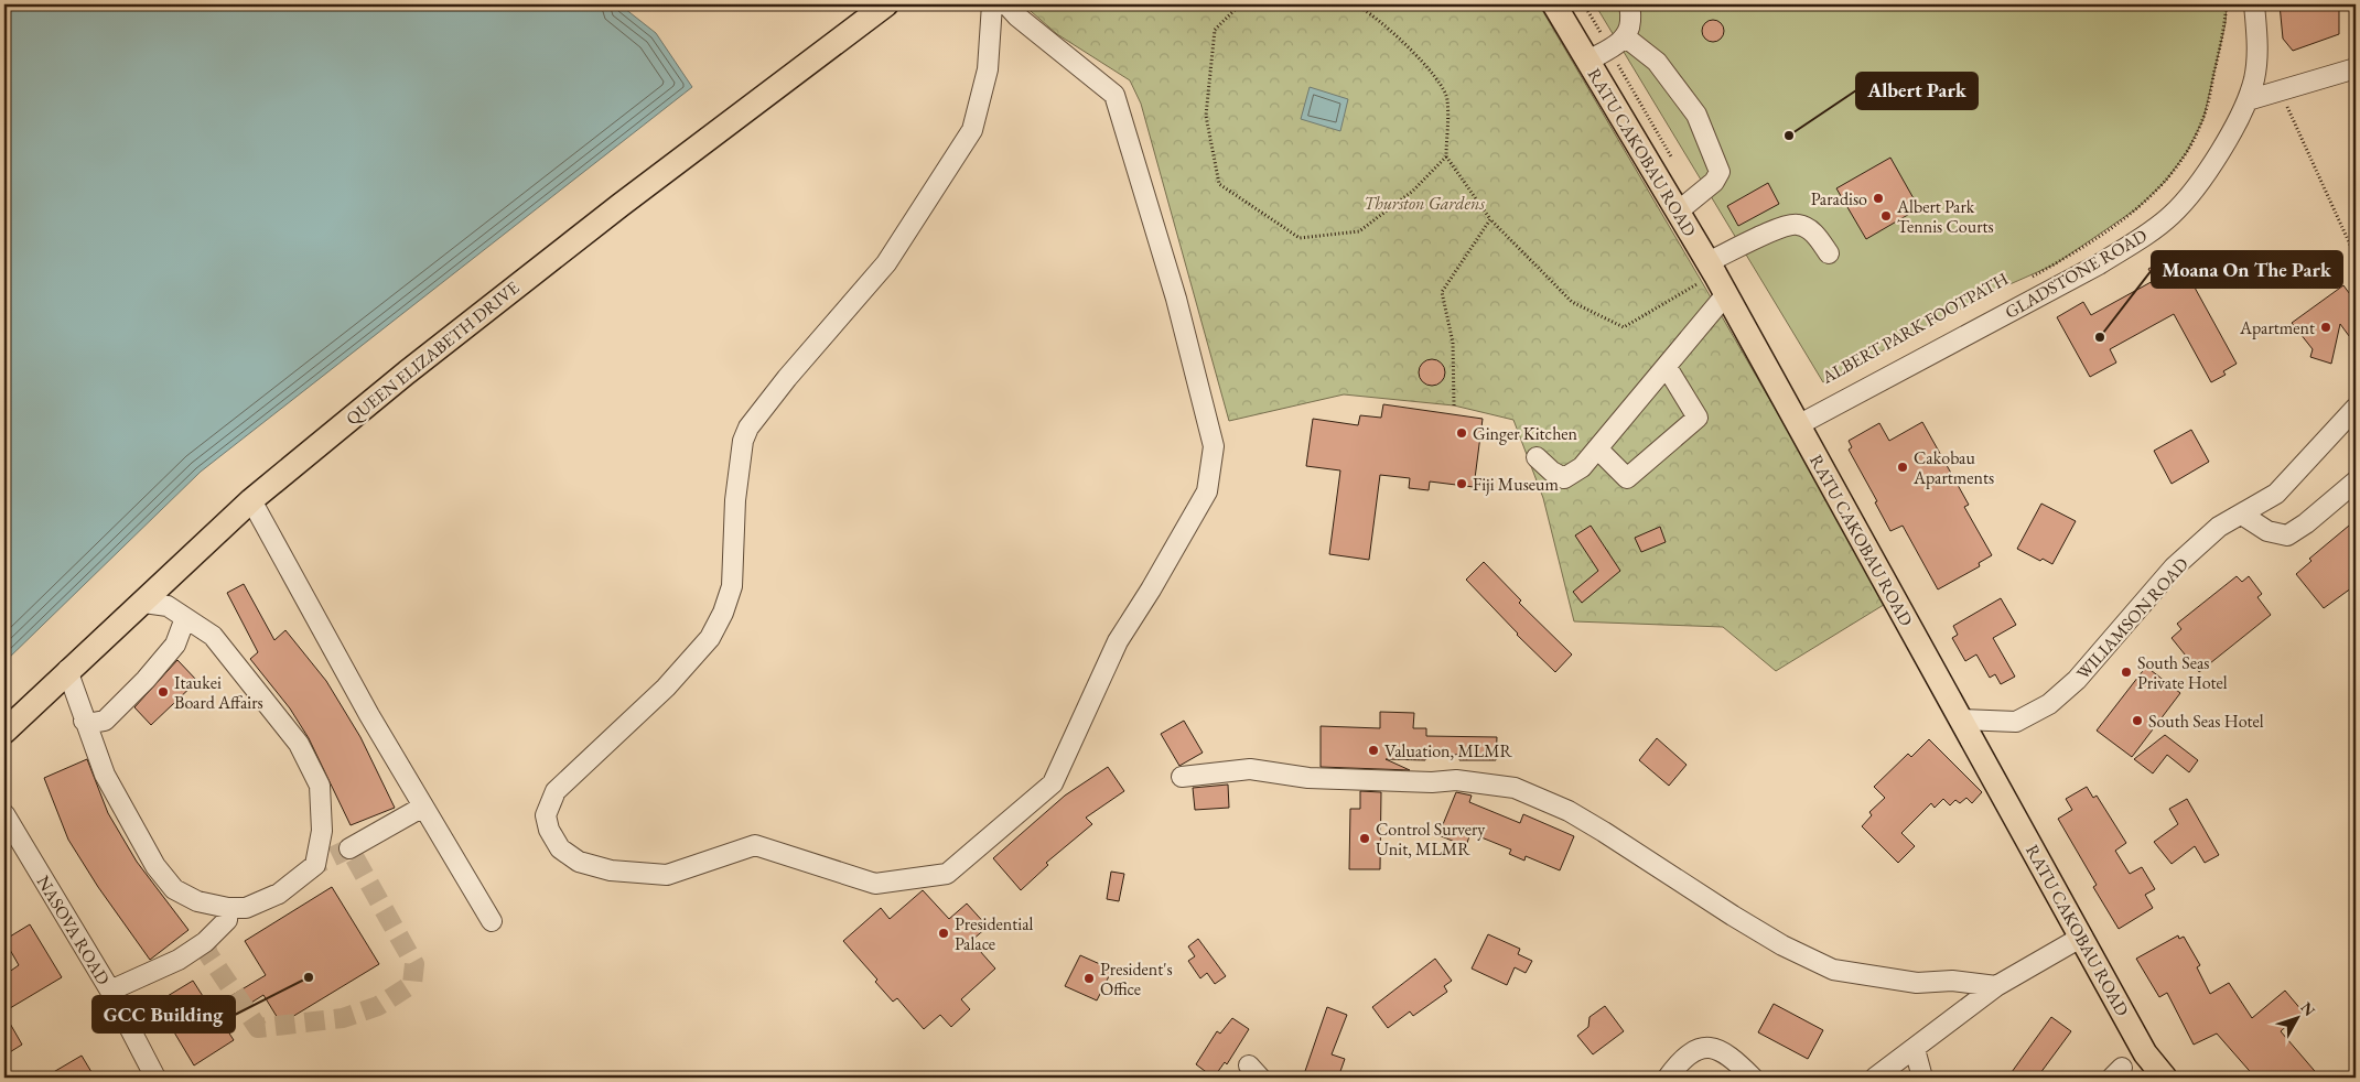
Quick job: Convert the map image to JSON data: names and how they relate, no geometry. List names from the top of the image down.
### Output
{
  "streets": {
    "main road": ["RATU CAKOBAU ROAD", "QUEEN ELIZABETH DRIVE"],
    "street": ["GLADSTONE ROAD", "WILIAMSON ROAD", "NASOVA ROAD"],
    "path": ["ALBERT PARK FOOTPATH"]
  },
  "crossings": [
    ["RATU CAKOBAU ROAD", "GLADSTONE ROAD"],
    ["RATU CAKOBAU ROAD", "WILIAMSON ROAD"]
  ],
  "parks": ["Thurston Gardens"],
  "places": [
    "Albert Park",
    "Paradiso",
    "Albert Park Tennis Courts",
    "Apartment",
    "Moana On The Park",
    "Ginger Kitchen",
    "Cakobau Apartments",
    "Fiji Museum",
    "South Seas Private Hotel",
    "Itaukei Board Affairs",
    "South Seas Hotel",
    "Valuation, MLMR",
    "Control Survery Unit, MLMR",
    "Presidential Palace",
    "GCC Building",
    "President's Office"
  ],
  "north": "top right"
}
